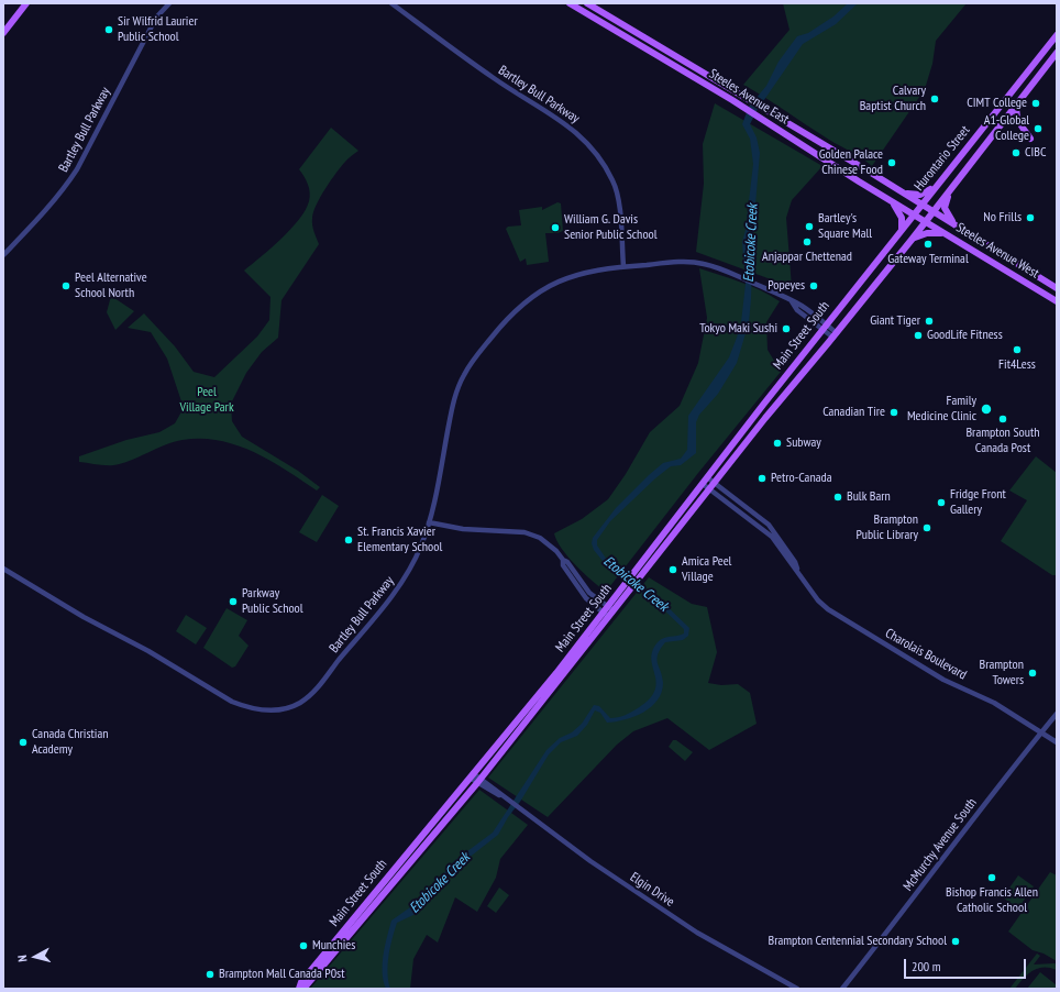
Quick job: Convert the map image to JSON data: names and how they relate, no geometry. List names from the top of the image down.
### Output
{
  "streets": {
    "main road": [
      "Steeles Avenue East",
      "Hurontario Street",
      "Steeles Avenue West",
      "Main Street South"
    ],
    "street": [
      "Bartley Bull Parkway",
      "Charolais Boulevard",
      "McMurchy Avenue South",
      "Elgin Drive"
    ]
  },
  "crossings": [
    ["Bartley Bull Parkway", "Main Street South"],
    ["Steeles Avenue East", "Hurontario Street"],
    ["Steeles Avenue East", "Steeles Avenue West"],
    ["Steeles Avenue East", "Main Street South"],
    ["Hurontario Street", "Steeles Avenue West"],
    ["Hurontario Street", "Main Street South"],
    ["Steeles Avenue West", "Main Street South"],
    ["Main Street South", "Charolais Boulevard"],
    ["Main Street South", "Elgin Drive"],
    ["Charolais Boulevard", "McMurchy Avenue South"]
  ],
  "water": ["Etobicoke Creek"],
  "parks": ["Peel Village Park"],
  "places": [
    "Sir Wilfrid Laurier Public School",
    "Calvary Baptist Church",
    "CIMT College",
    "A1-Global College",
    "CIBC",
    "Golden Palace Chinese Food",
    "No Frills",
    "Bartley's Square Mall",
    "William G. Davis Senior Public School",
    "Anjappar Chettenad",
    "Gateway Terminal",
    "Peel Alternative School North",
    "Popeyes",
    "Giant Tiger",
    "Tokyo Maki Sushi",
    "GoodLife Fitness",
    "Fit4Less",
    "Family Medicine Clinic",
    "Canadian Tire",
    "Brampton South Canada Post",
    "Subway",
    "Petro-Canada",
    "Bulk Barn",
    "Fridge Front Gallery",
    "Brampton Public Library",
    "St. Francis Xavier Elementary School",
    "Amica Peel Village",
    "Parkway Public School",
    "Brampton Towers",
    "Canada Christian Academy",
    "Bishop Francis Allen Catholic School",
    "Brampton Centennial Secondary School",
    "Munchies",
    "Brampton Mall Canada P0st"
  ],
  "scale_bar": "200 m",
  "north": "left"
}
